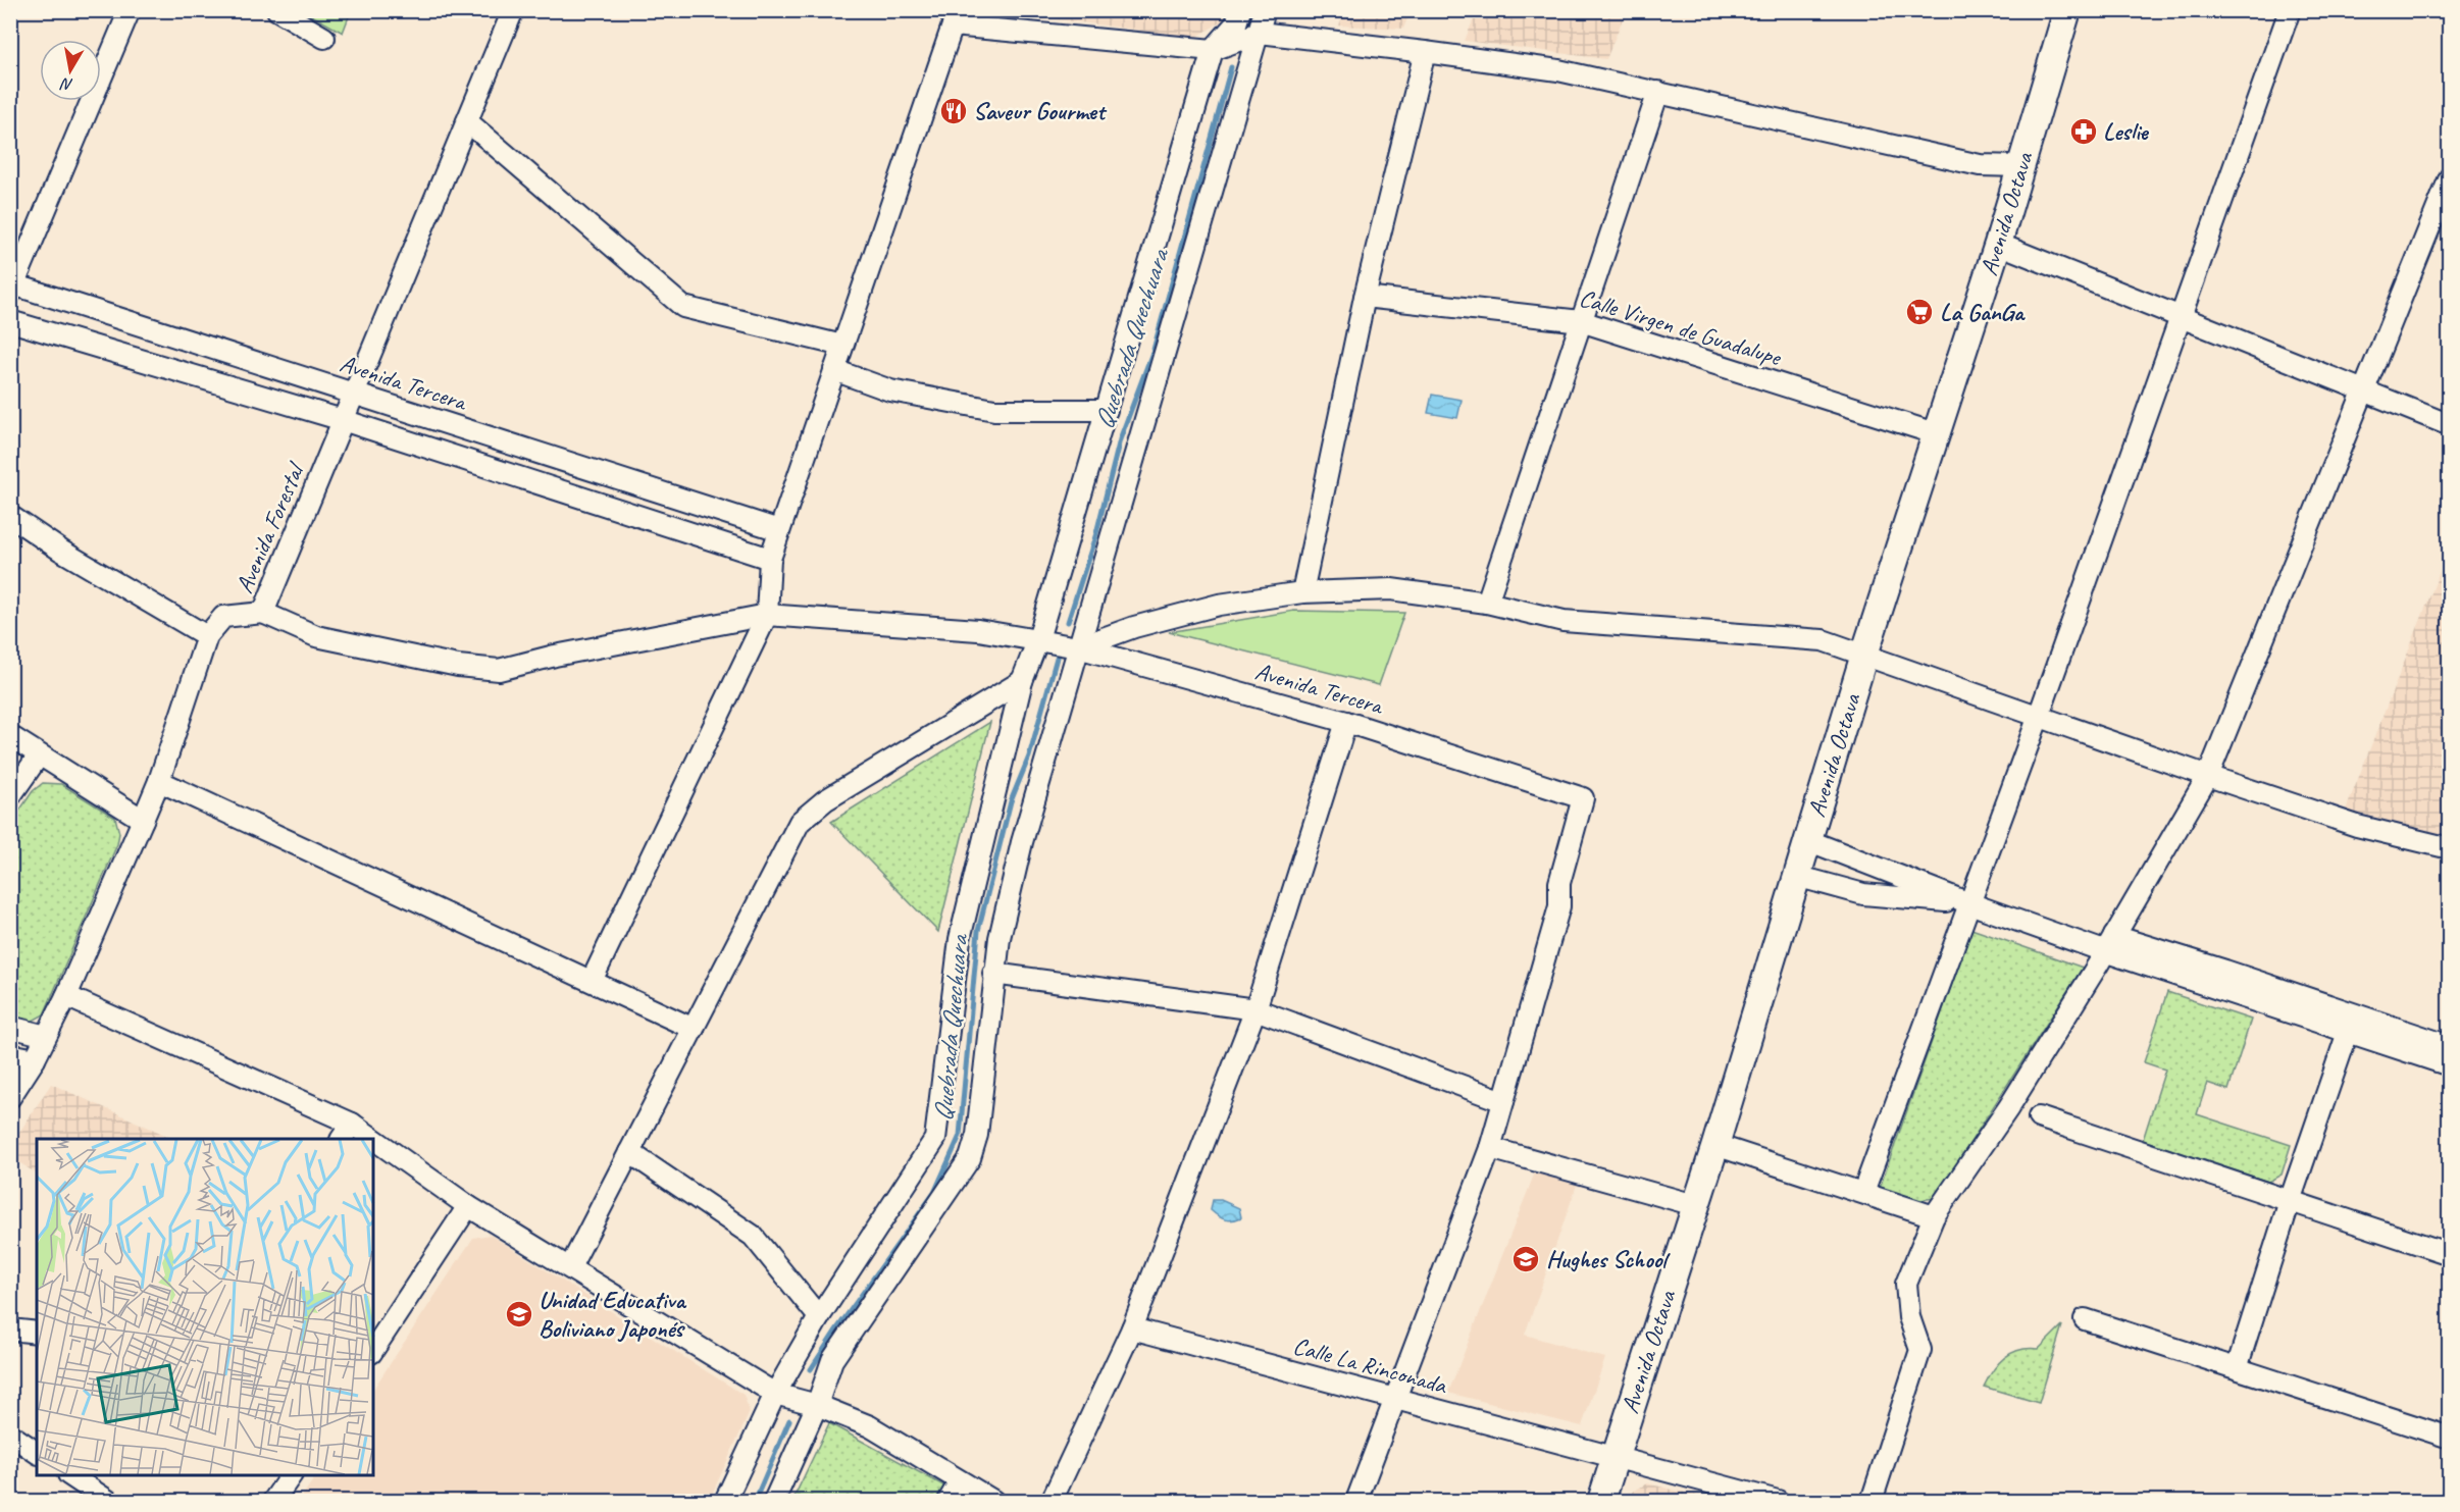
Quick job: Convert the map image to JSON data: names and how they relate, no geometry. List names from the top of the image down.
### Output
{
  "streets": {
    "main road": ["Avenida Octava"],
    "street": [
      "Calle Virgen de Guadalupe",
      "Avenida Tercera",
      "Avenida Forestal",
      "Calle La Rinconada"
    ]
  },
  "crossings": [
    ["Avenida Octava", "Calle Virgen de Guadalupe"],
    ["Avenida Octava", "Calle La Rinconada"],
    ["Avenida Tercera", "Avenida Forestal"]
  ],
  "water": ["Quebrada Quechuara"],
  "places": {
    "restaurant": ["Saveur Gourmet"],
    "pharmacy": ["Leslie"],
    "supermarket": ["La GanGa"],
    "school or university": ["Hughes School", "Unidad Educativa Boliviano Japonés"]
  },
  "north": "bottom"
}
